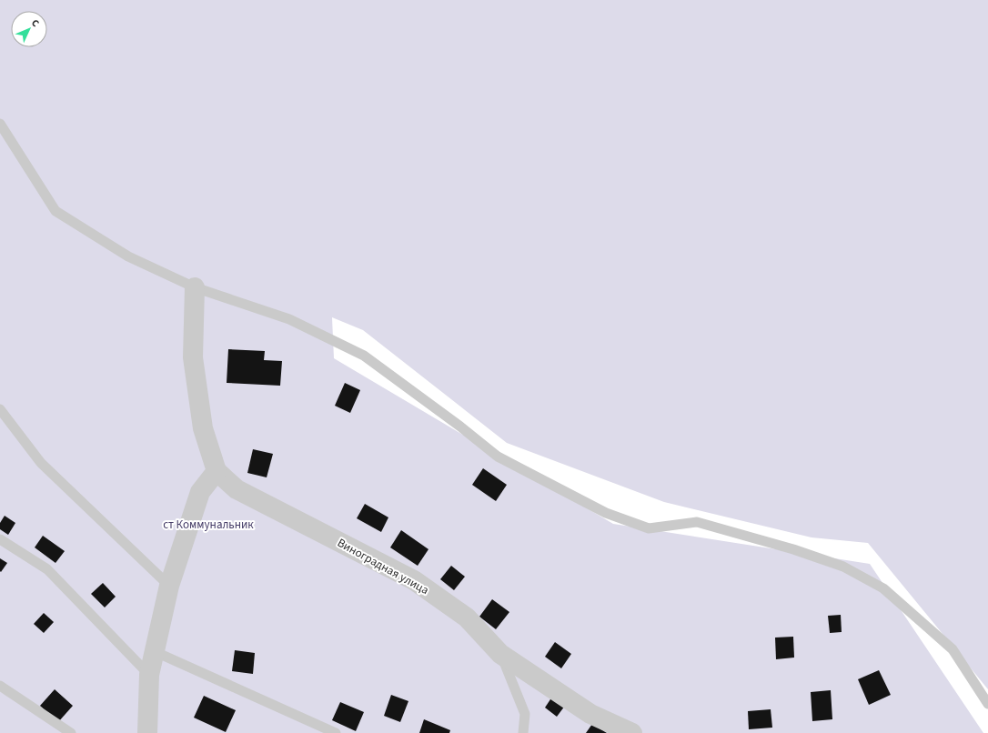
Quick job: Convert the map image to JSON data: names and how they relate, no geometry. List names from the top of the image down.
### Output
{
  "streets": {
    "street": ["Виноградная улица"]
  },
  "parks": ["ст Коммунальник"],
  "north": "top right"
}
